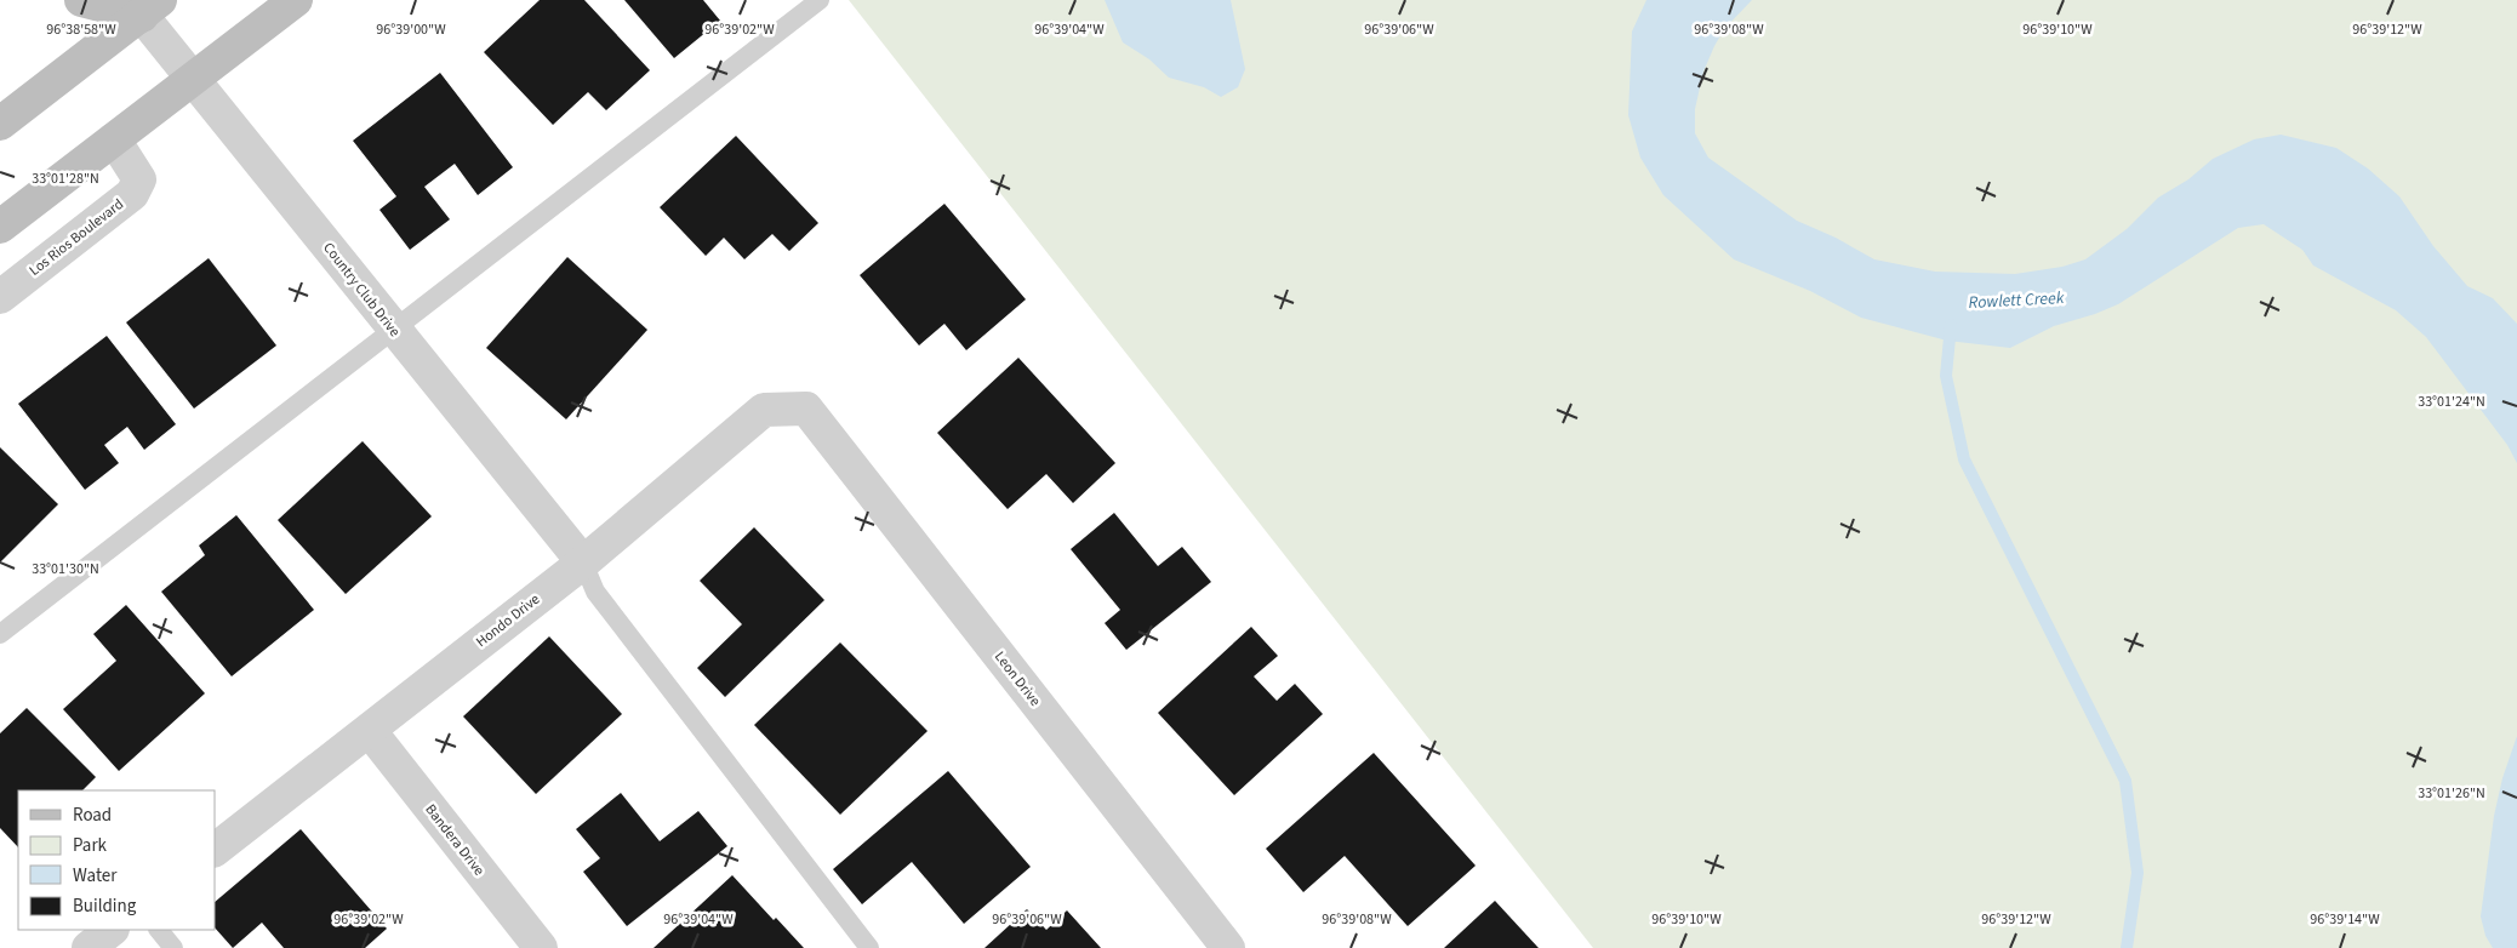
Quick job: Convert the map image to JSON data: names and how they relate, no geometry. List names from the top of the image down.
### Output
{
  "streets": {
    "street": [
      "Los Rios Boulevard",
      "Country Club Drive",
      "Hondo Drive",
      "Leon Drive",
      "Bandera Drive"
    ]
  },
  "crossings": [
    ["Country Club Drive", "Hondo Drive"],
    ["Hondo Drive", "Leon Drive"],
    ["Hondo Drive", "Bandera Drive"]
  ],
  "water": ["Rowlett Creek"],
  "legend": [
    "Road",
    "Park",
    "Water",
    "Building"
  ],
  "coordinates": [
    "96°38'58\"W",
    "96°39'00\"W",
    "96°39'02\"W",
    "96°39'04\"W",
    "96°39'06\"W",
    "96°39'08\"W",
    "96°39'10\"W",
    "96°39'12\"W",
    "33°01'28\"N",
    "33°01'24\"N",
    "33°01'30\"N",
    "33°01'26\"N",
    "96°39'14\"W"
  ]
}
